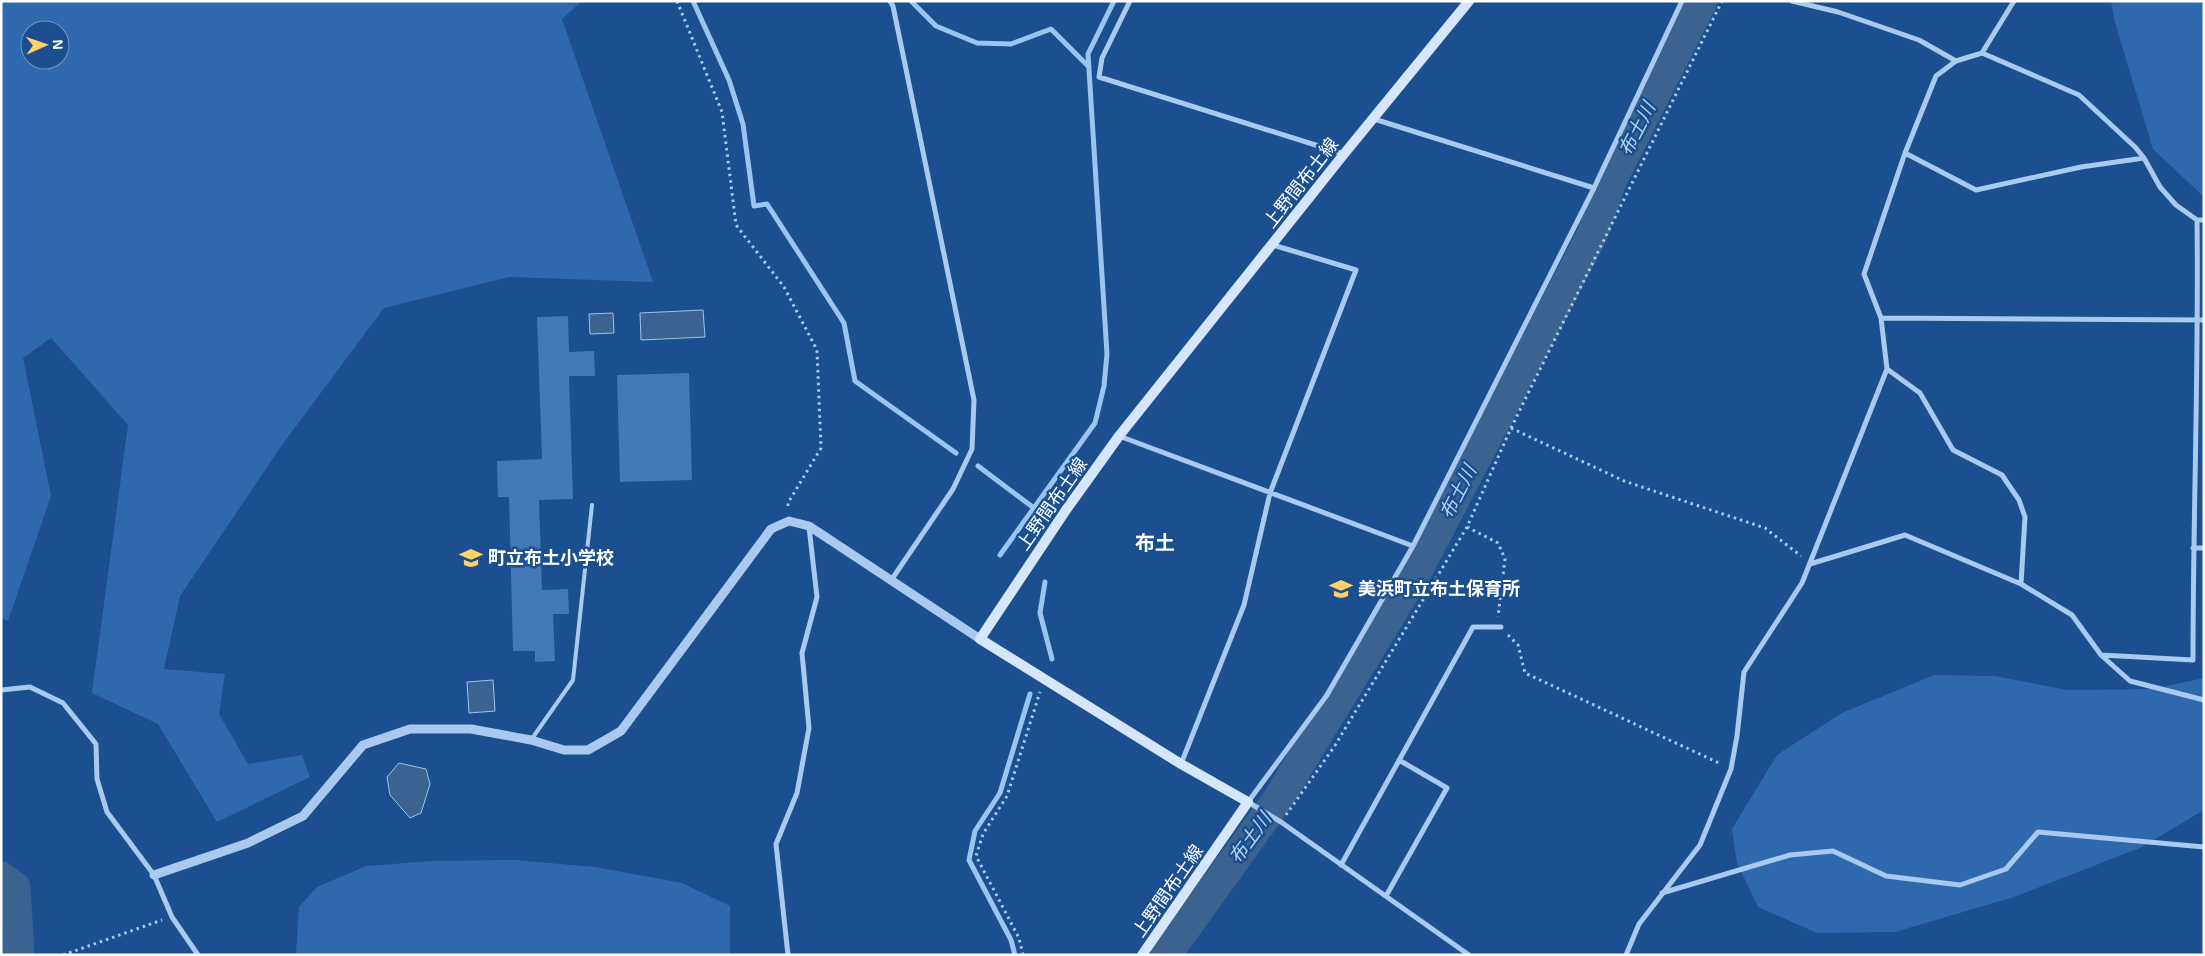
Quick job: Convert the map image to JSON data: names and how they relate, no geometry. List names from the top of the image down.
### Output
{
  "streets": {
    "main road": ["上野間布土線"]
  },
  "districts": ["布土"],
  "water": ["布土川"],
  "places": {
    "school or university": ["町立布土小学校", "美浜町立布土保育所"]
  },
  "north": "right"
}
